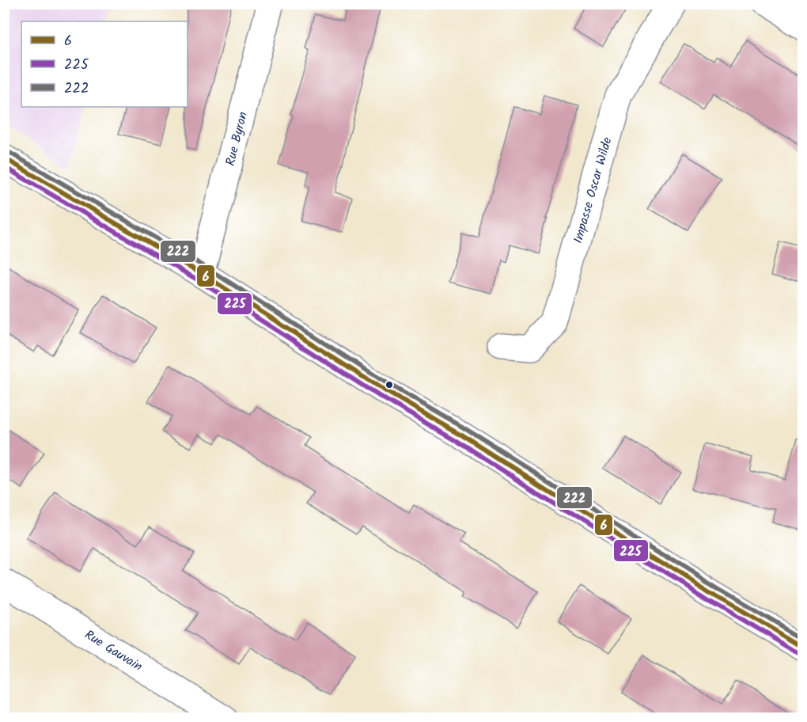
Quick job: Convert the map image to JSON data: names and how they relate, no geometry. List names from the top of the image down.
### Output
{
  "streets": {
    "street": ["Rue Byron", "Impasse Oscar Wilde", "Rue Gauvain"]
  },
  "lines": ["transit line 222", "transit line 6", "transit line 225"],
  "legend": ["6", "225", "222"]
}
